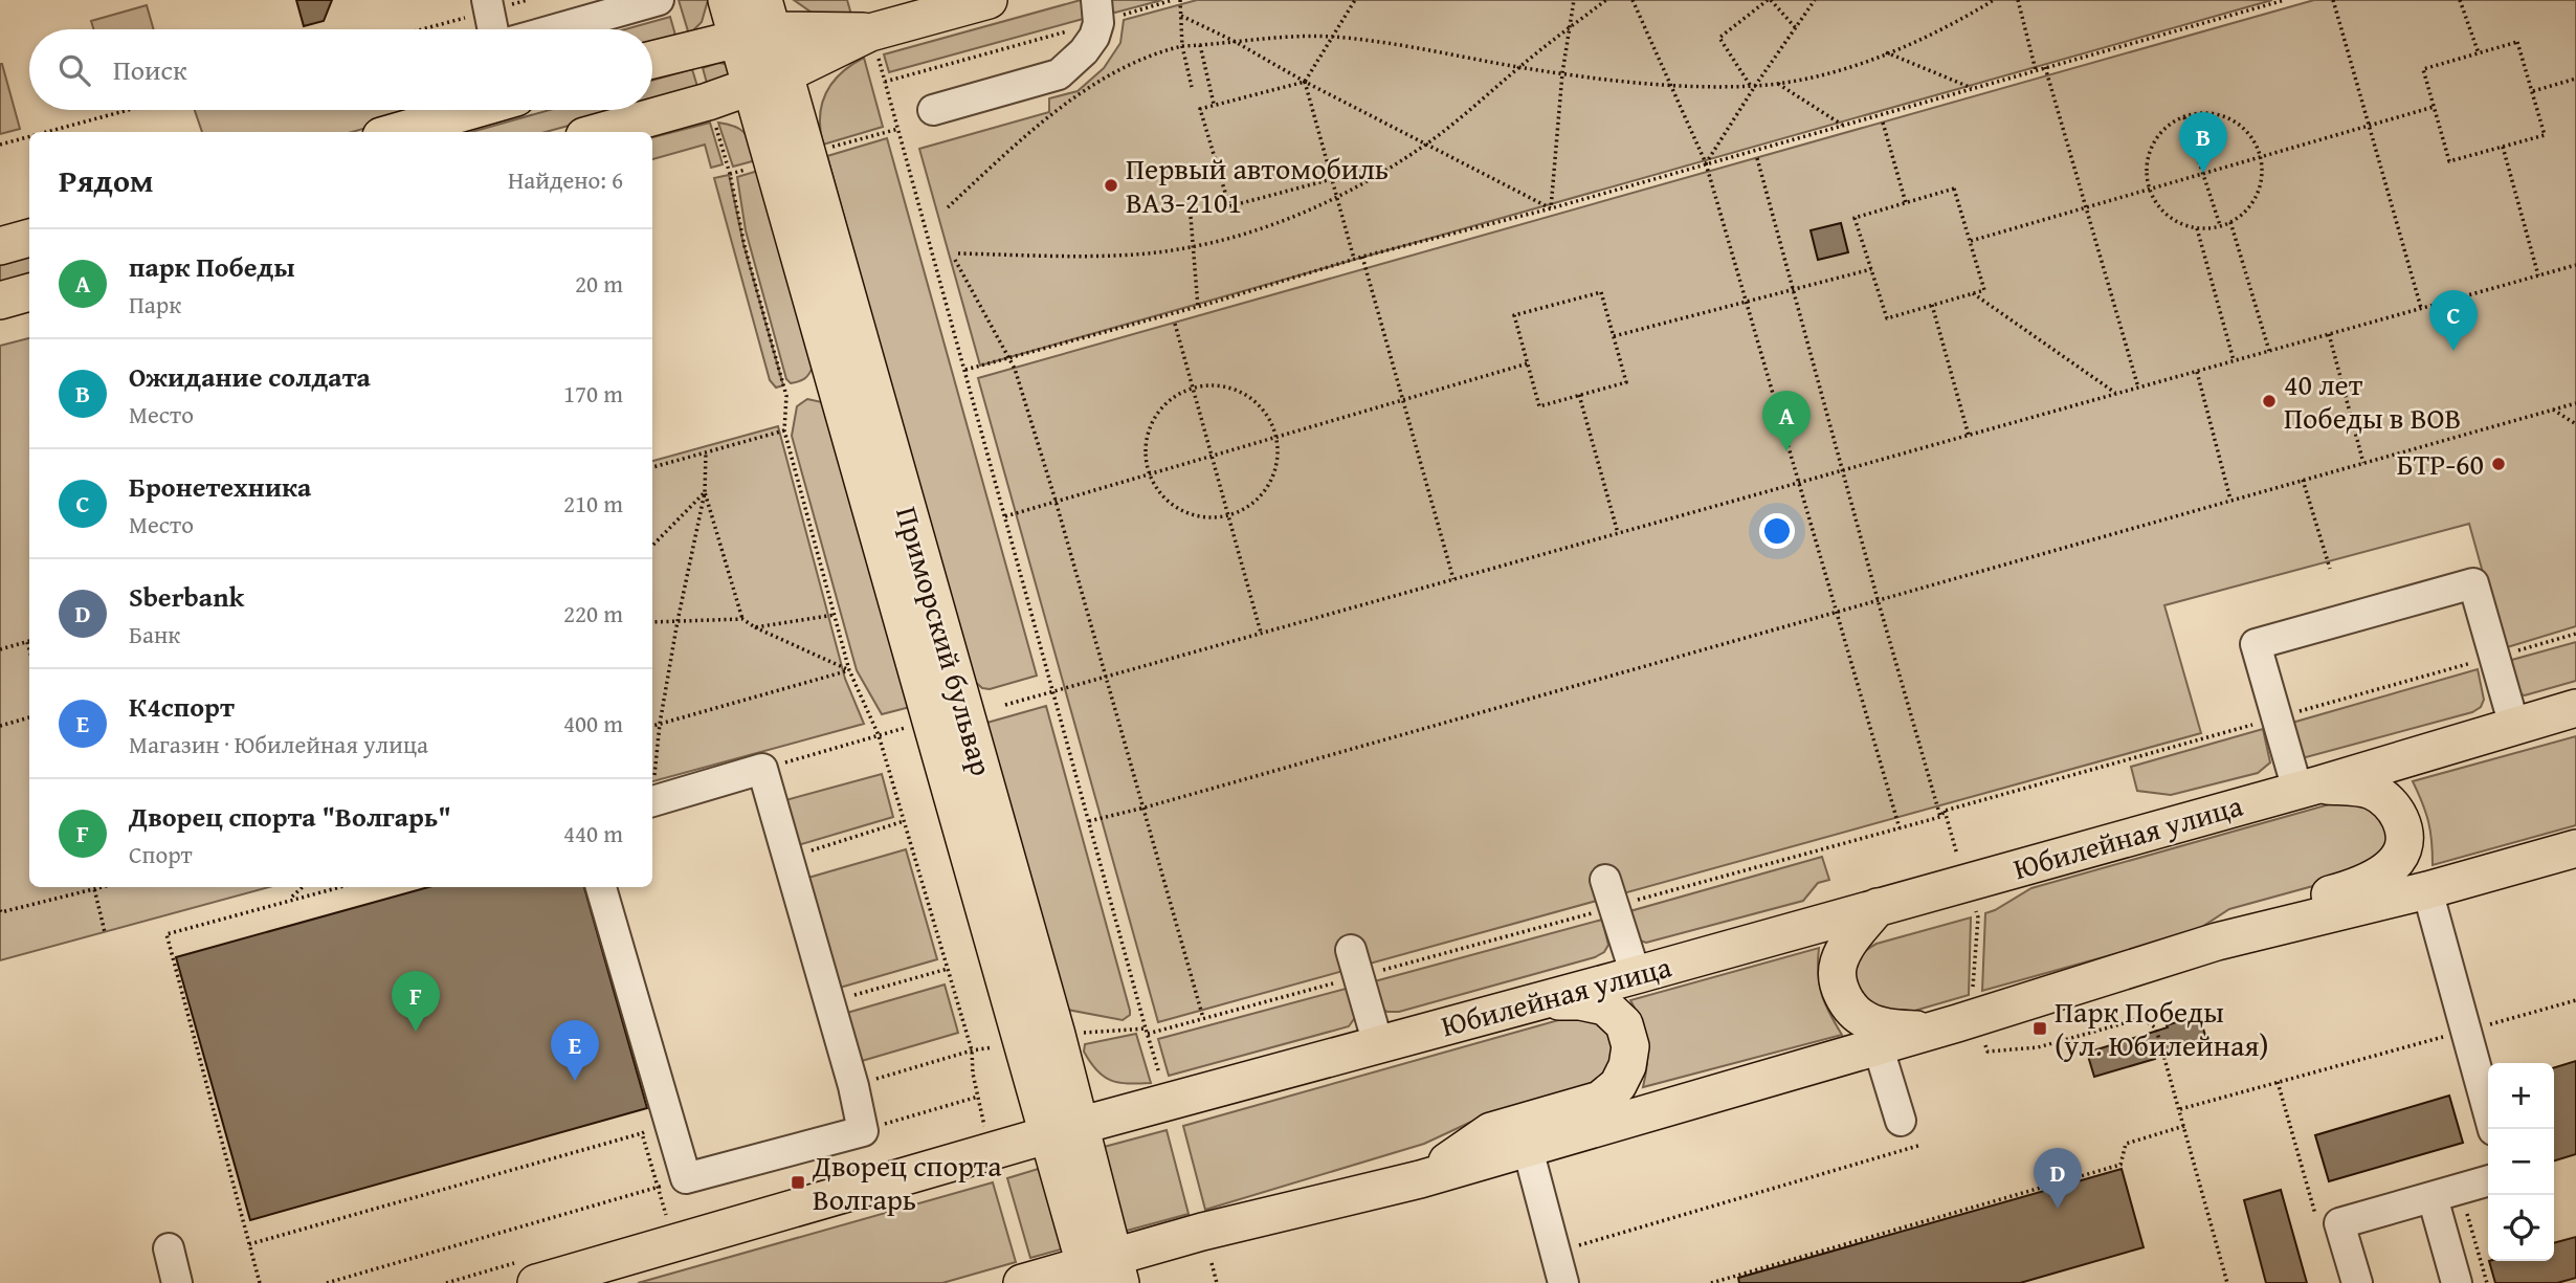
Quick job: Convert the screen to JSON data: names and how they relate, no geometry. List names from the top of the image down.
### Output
{
  "streets": {
    "main road": ["Приморский бульвар", "Юбилейная улица"]
  },
  "crossings": [
    ["Приморский бульвар", "Юбилейная улица"]
  ],
  "places": {
    "other": ["Первый автомобиль ВАЗ-2101", "40 лет Победы в ВОВ", "БТР-60"],
    "transit": ["Парк Победы (ул. Юбилейная)", "Дворец спорта Волгарь"]
  },
  "page": {
    "search": "Поиск",
    "pins": [
      "B",
      "C",
      "A",
      "F",
      "E",
      "D"
    ],
    "heading": ["Рядом", "Найдено: 6"],
    "list": [
      {
        "mark": "A",
        "name": "парк Победы",
        "note": "Парк",
        "value": "20 m"
      },
      {
        "mark": "B",
        "name": "Ожидание солдата",
        "note": "Место",
        "value": "170 m"
      },
      {
        "mark": "C",
        "name": "Бронетехника",
        "note": "Место",
        "value": "210 m"
      },
      {
        "mark": "D",
        "name": "Sberbank",
        "note": "Банк",
        "value": "220 m"
      },
      {
        "mark": "E",
        "name": "К4спорт",
        "note": "Магазин · Юбилейная улица",
        "value": "400 m"
      },
      {
        "mark": "F",
        "name": "Дворец спорта \"Волгарь\"",
        "note": "Спорт",
        "value": "440 m"
      }
    ],
    "map_buttons": ["+", "−"]
  }
}
